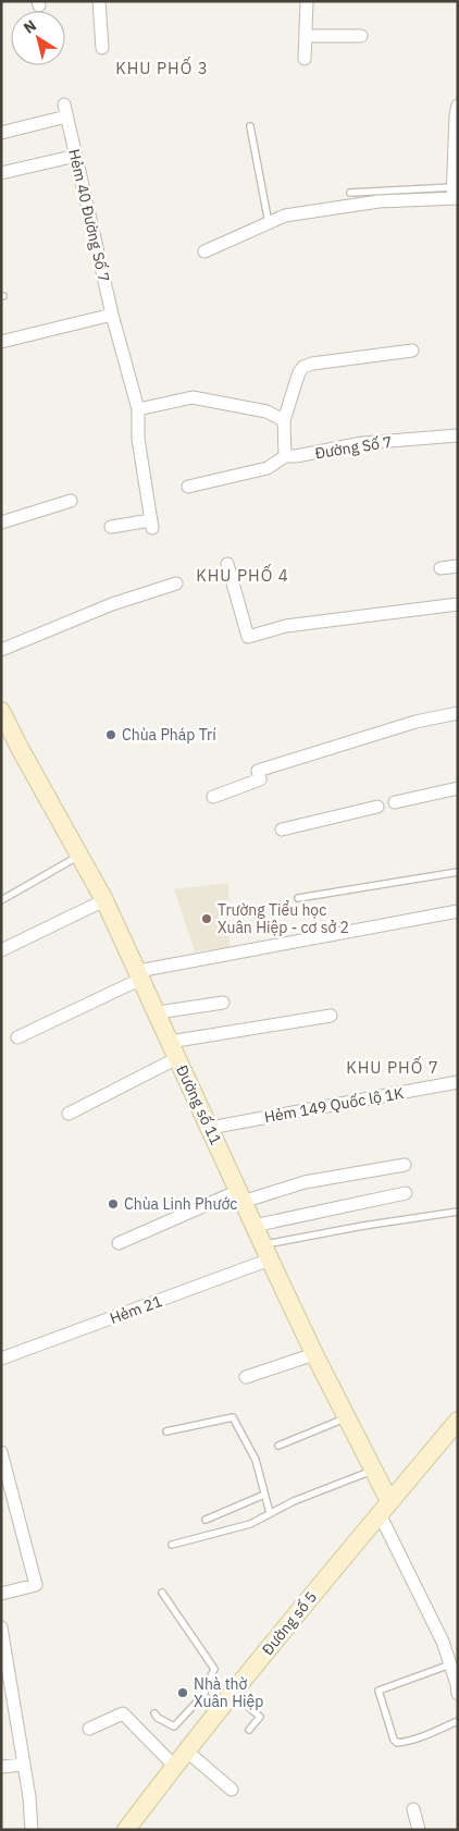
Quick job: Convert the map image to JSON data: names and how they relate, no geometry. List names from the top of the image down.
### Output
{
  "streets": {
    "main road": ["Đường số 11", "Đường số 5"],
    "street": [
      "Hẻm 40 Đường Số 7",
      "Đường Số 7",
      "Hẻm 149 Quốc lộ 1K",
      "Hẻm 21"
    ]
  },
  "crossings": [
    ["Đường số 11", "Hẻm 149 Quốc lộ 1K"],
    ["Đường số 11", "Hẻm 21"],
    ["Đường số 11", "Đường số 5"]
  ],
  "districts": ["KHU PHỐ 3", "KHU PHỐ 4", "KHU PHỐ 7"],
  "places": [
    "Chùa Pháp Trí",
    "Trường Tiểu học Xuân Hiệp - cơ sở 2",
    "Chùa Linh Phước",
    "Nhà thờ Xuân Hiệp"
  ],
  "north": "top left"
}
